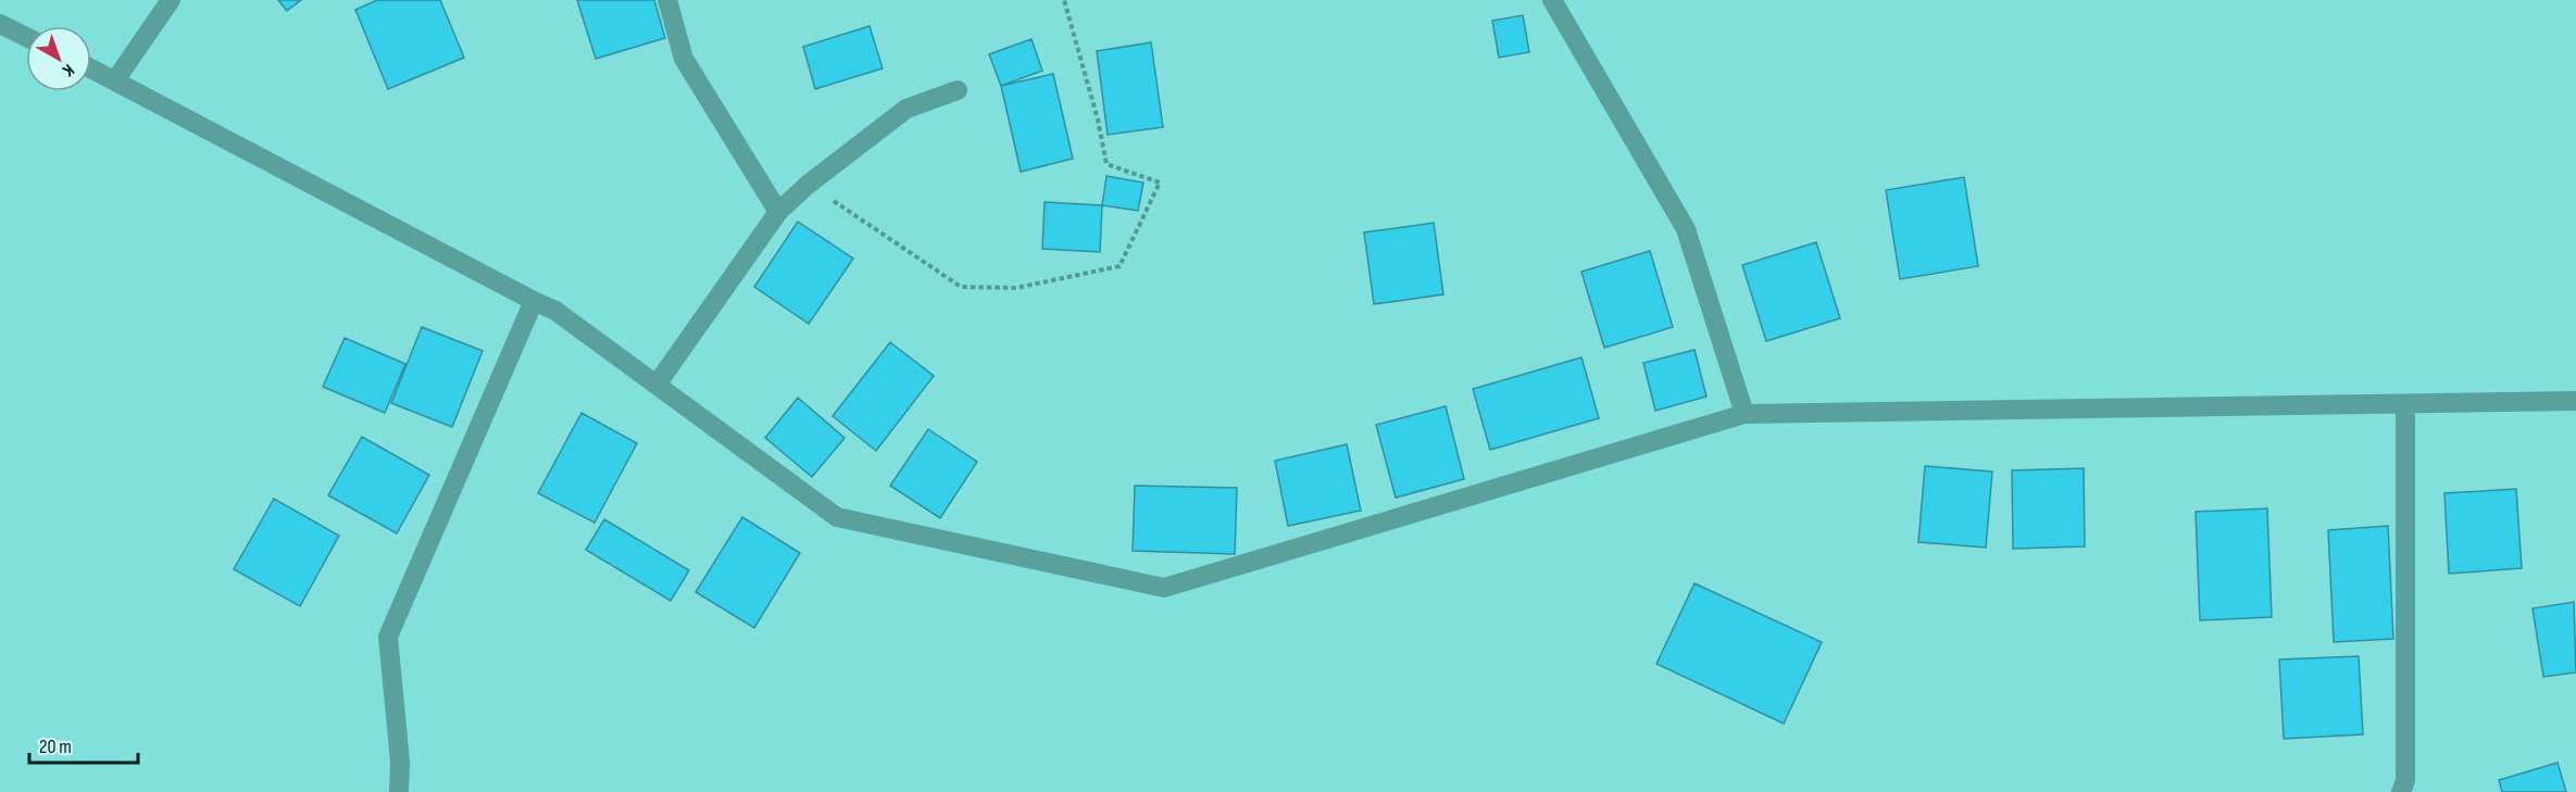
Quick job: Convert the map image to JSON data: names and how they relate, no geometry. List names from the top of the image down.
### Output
{
  "scale_bar": "20 m",
  "north": "bottom right"
}
